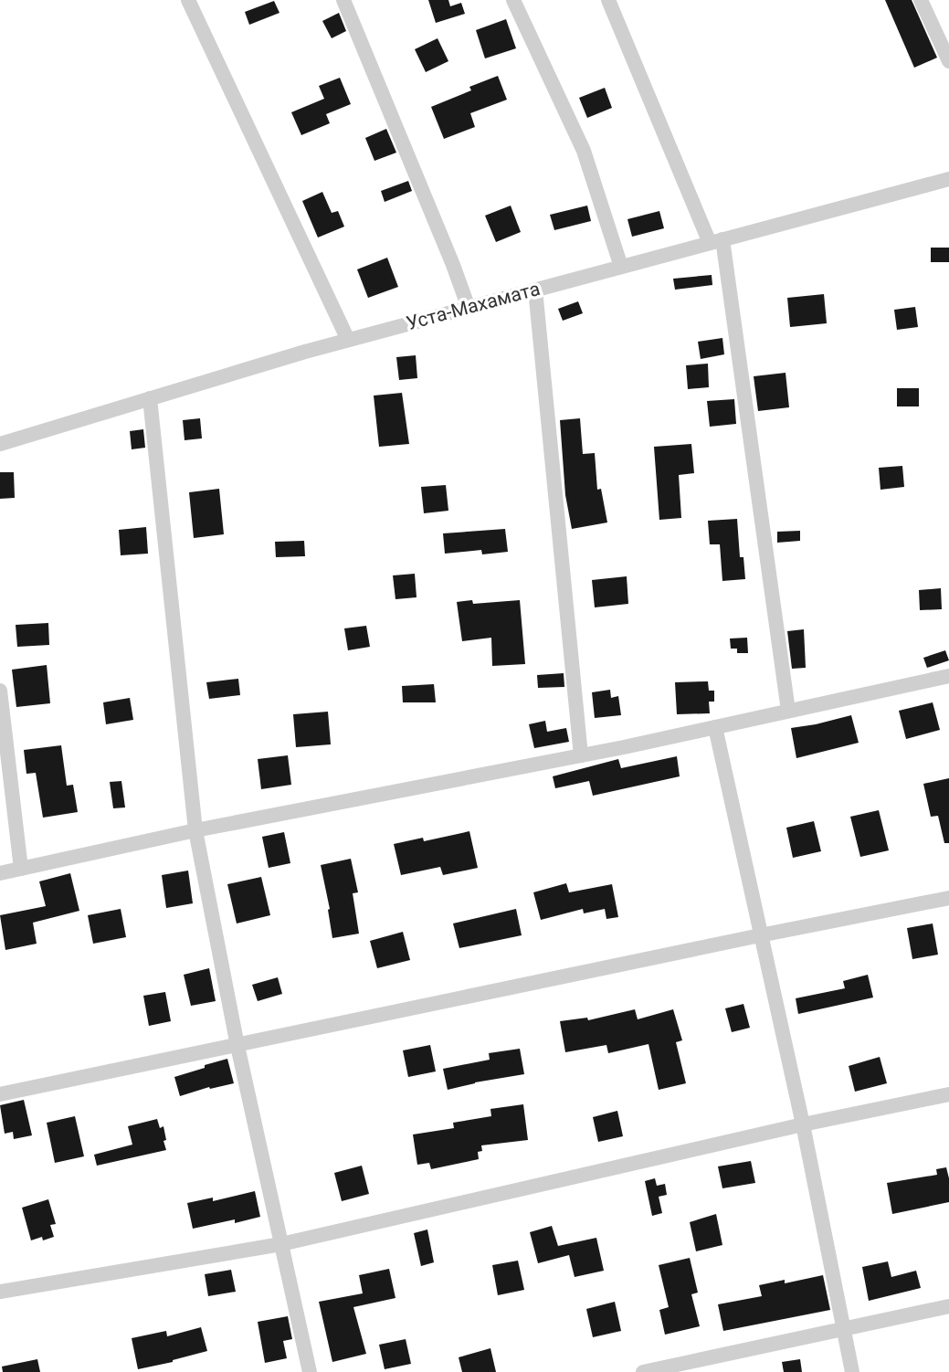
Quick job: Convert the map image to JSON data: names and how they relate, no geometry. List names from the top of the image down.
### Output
{
  "streets": {
    "street": ["Уста-Махамата"]
  }
}
